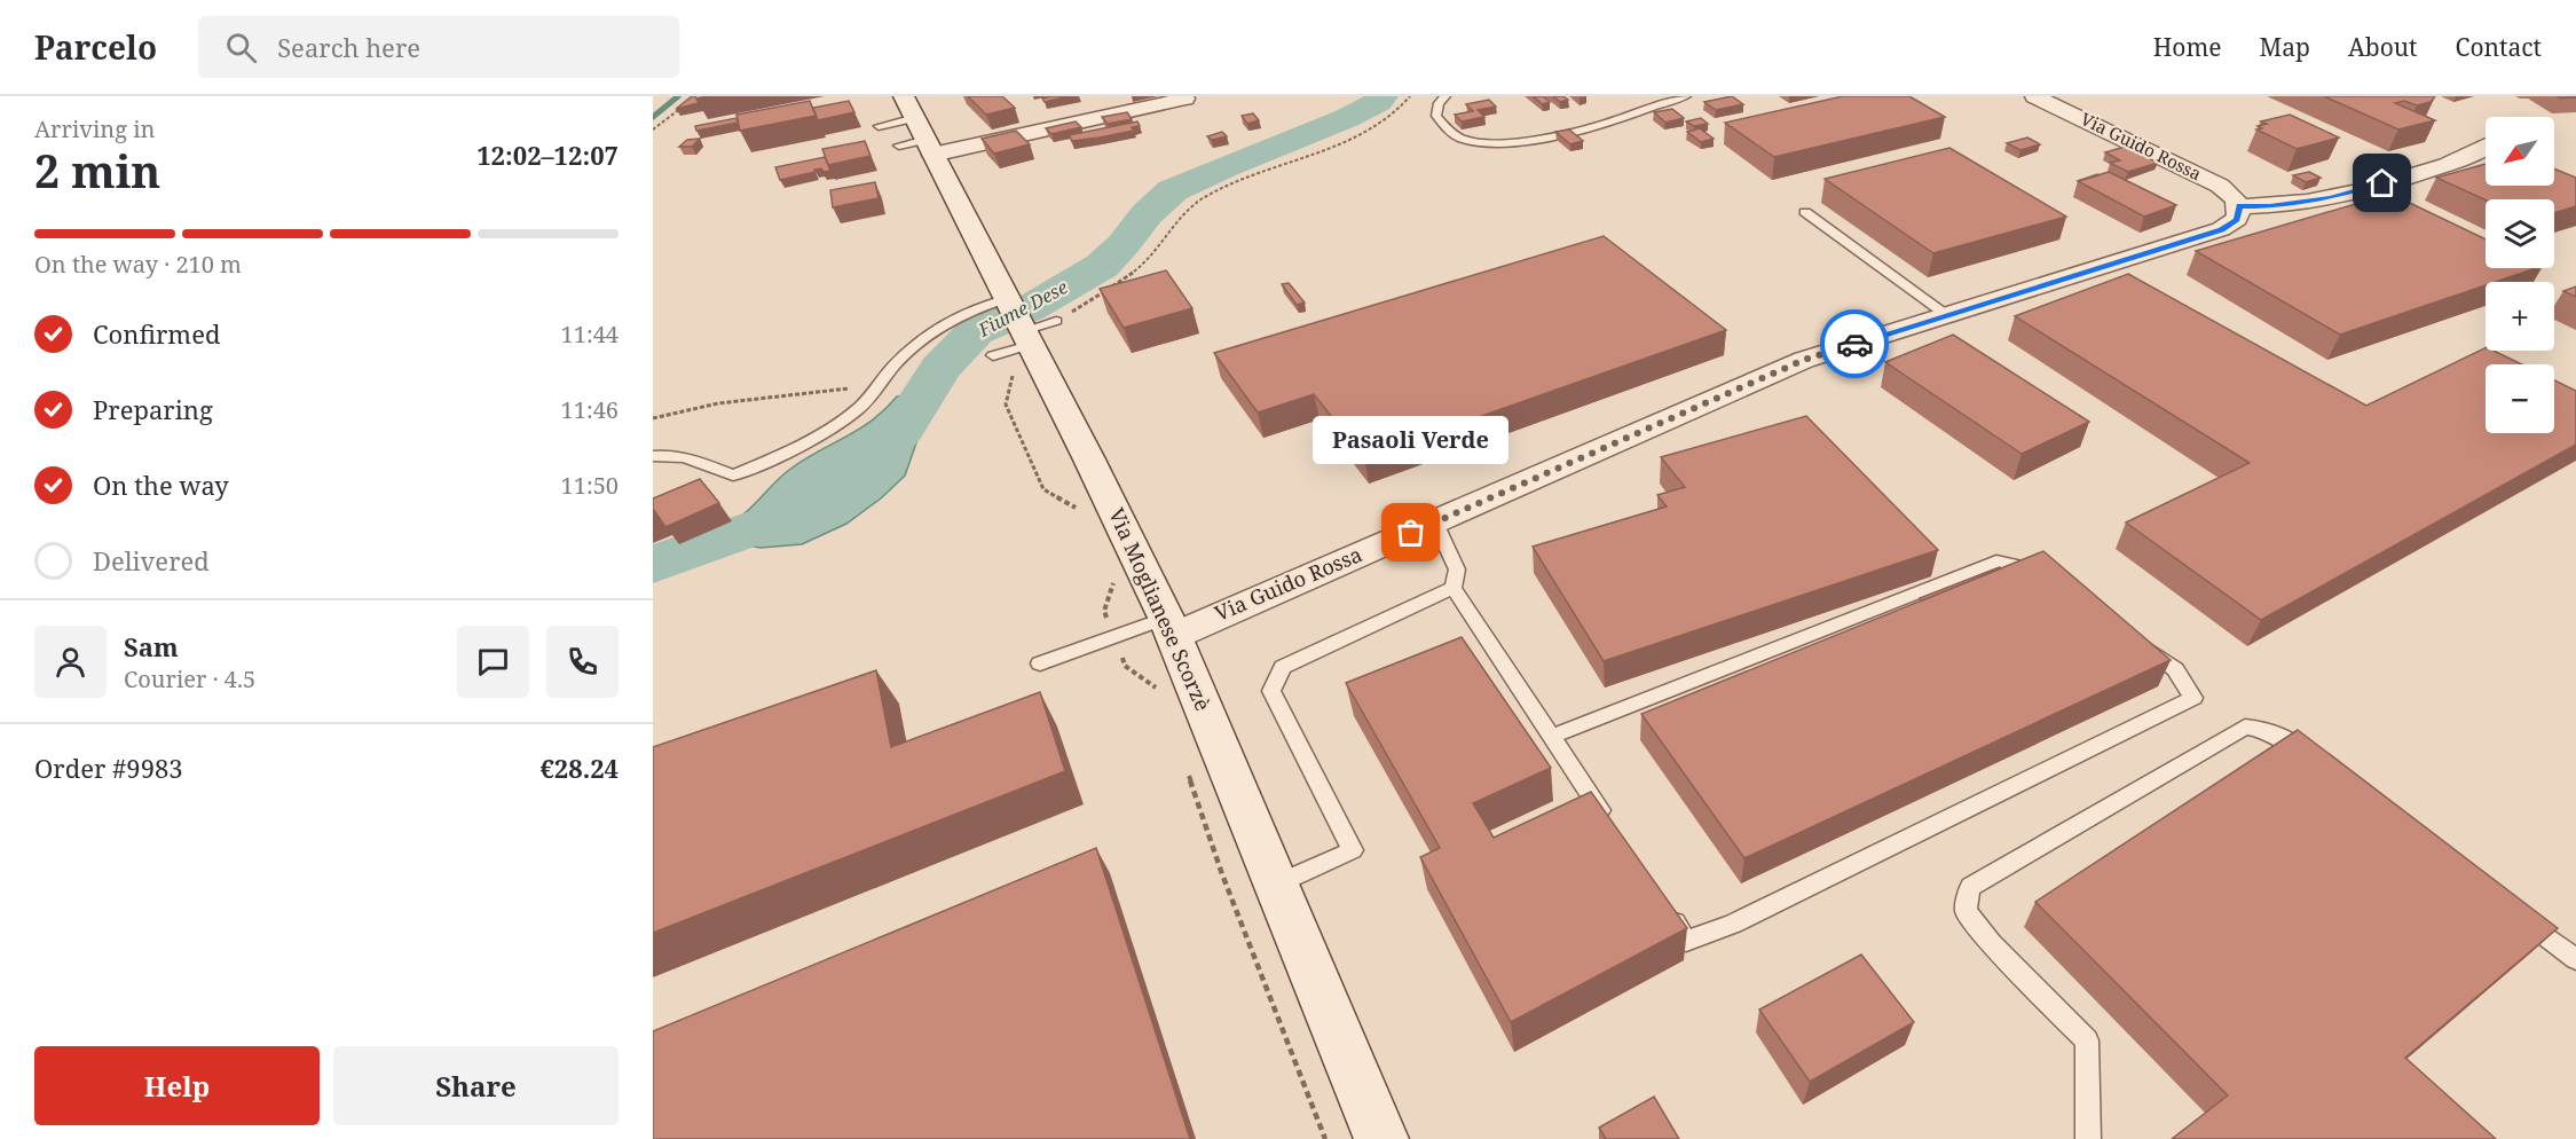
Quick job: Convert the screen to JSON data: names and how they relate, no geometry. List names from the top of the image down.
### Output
{
  "streets": {
    "main road": ["Via Moglianese Scorzè"],
    "street": ["Via Guido Rossa"]
  },
  "crossings": [
    ["Via Guido Rossa", "Via Moglianese Scorzè"]
  ],
  "water": ["Fiume Dese"],
  "places": ["Pasaoli Verde"],
  "north": "bottom left",
  "page": {
    "header": "Parcelo",
    "search": "Search here",
    "nav": [
      "Home",
      "Map",
      "About",
      "Contact"
    ],
    "heading": ["2 min", "Arriving in", "12:02–12:07"],
    "panel": [
      "Sam",
      "Courier · 4.5",
      "Order #9983",
      "€28.24"
    ],
    "map_buttons": ["+", "−"],
    "bar": "On the way · 210 m",
    "list": [
      ["Confirmed", "11:44"],
      ["Preparing", "11:46"],
      ["On the way", "11:50"],
      "Delivered"
    ],
    "bubble": "Pasaoli Verde",
    "buttons": ["Help", "Share"]
  }
}
